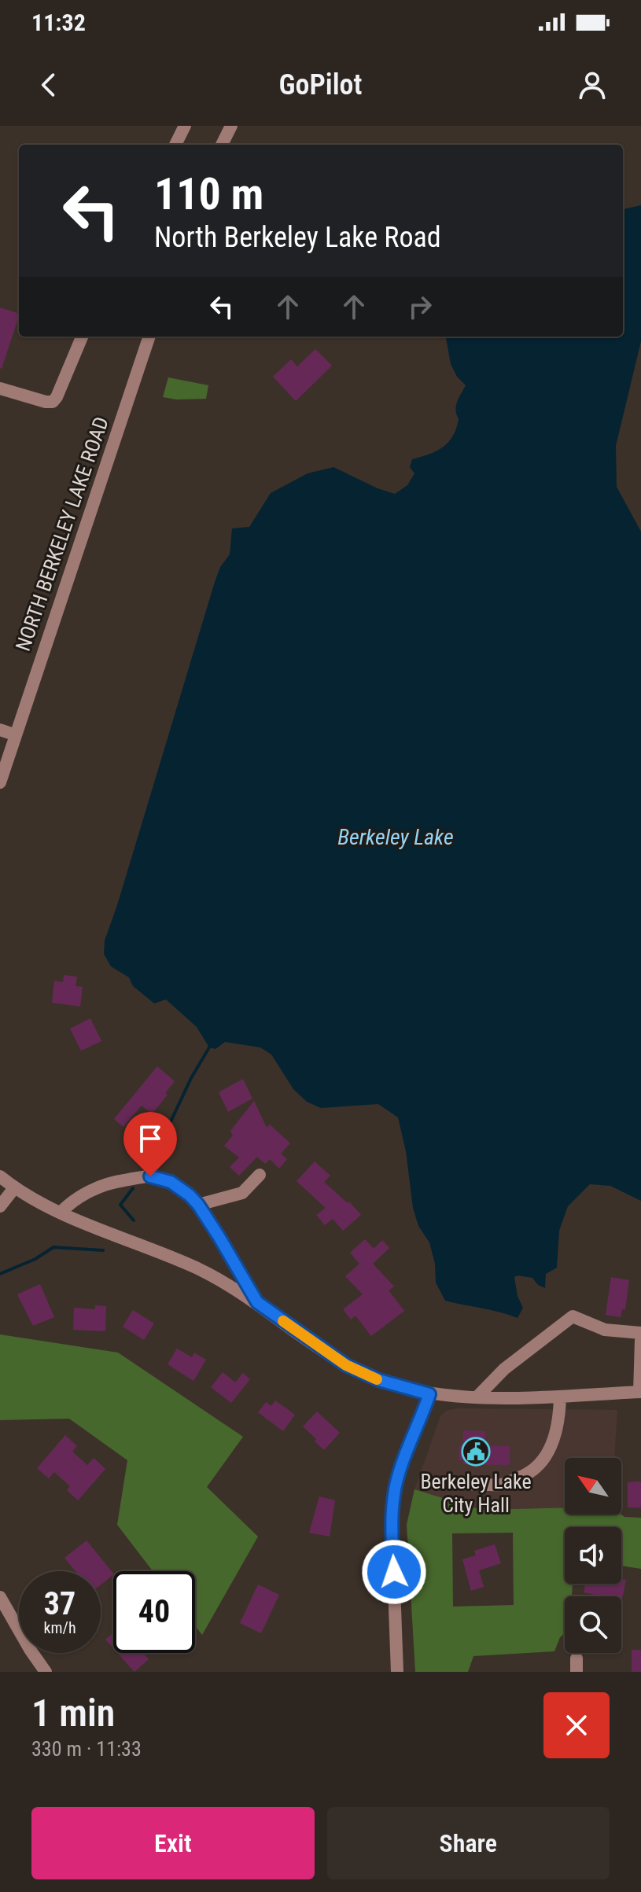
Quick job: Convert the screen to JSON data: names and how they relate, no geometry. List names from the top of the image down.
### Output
{
  "streets": {
    "street": ["NORTH BERKELEY LAKE ROAD"]
  },
  "water": ["Berkeley Lake"],
  "places": {
    "public building": ["Berkeley Lake City Hall"]
  },
  "north": "top left",
  "page": {
    "status": "11:32",
    "header": "GoPilot",
    "turn": ["110 m", "North Berkeley Lake Road"],
    "speed": "37 km/h",
    "limit": "40",
    "heading": ["1 min", "330 m · 11:33"],
    "buttons": ["Exit", "Share"]
  }
}
